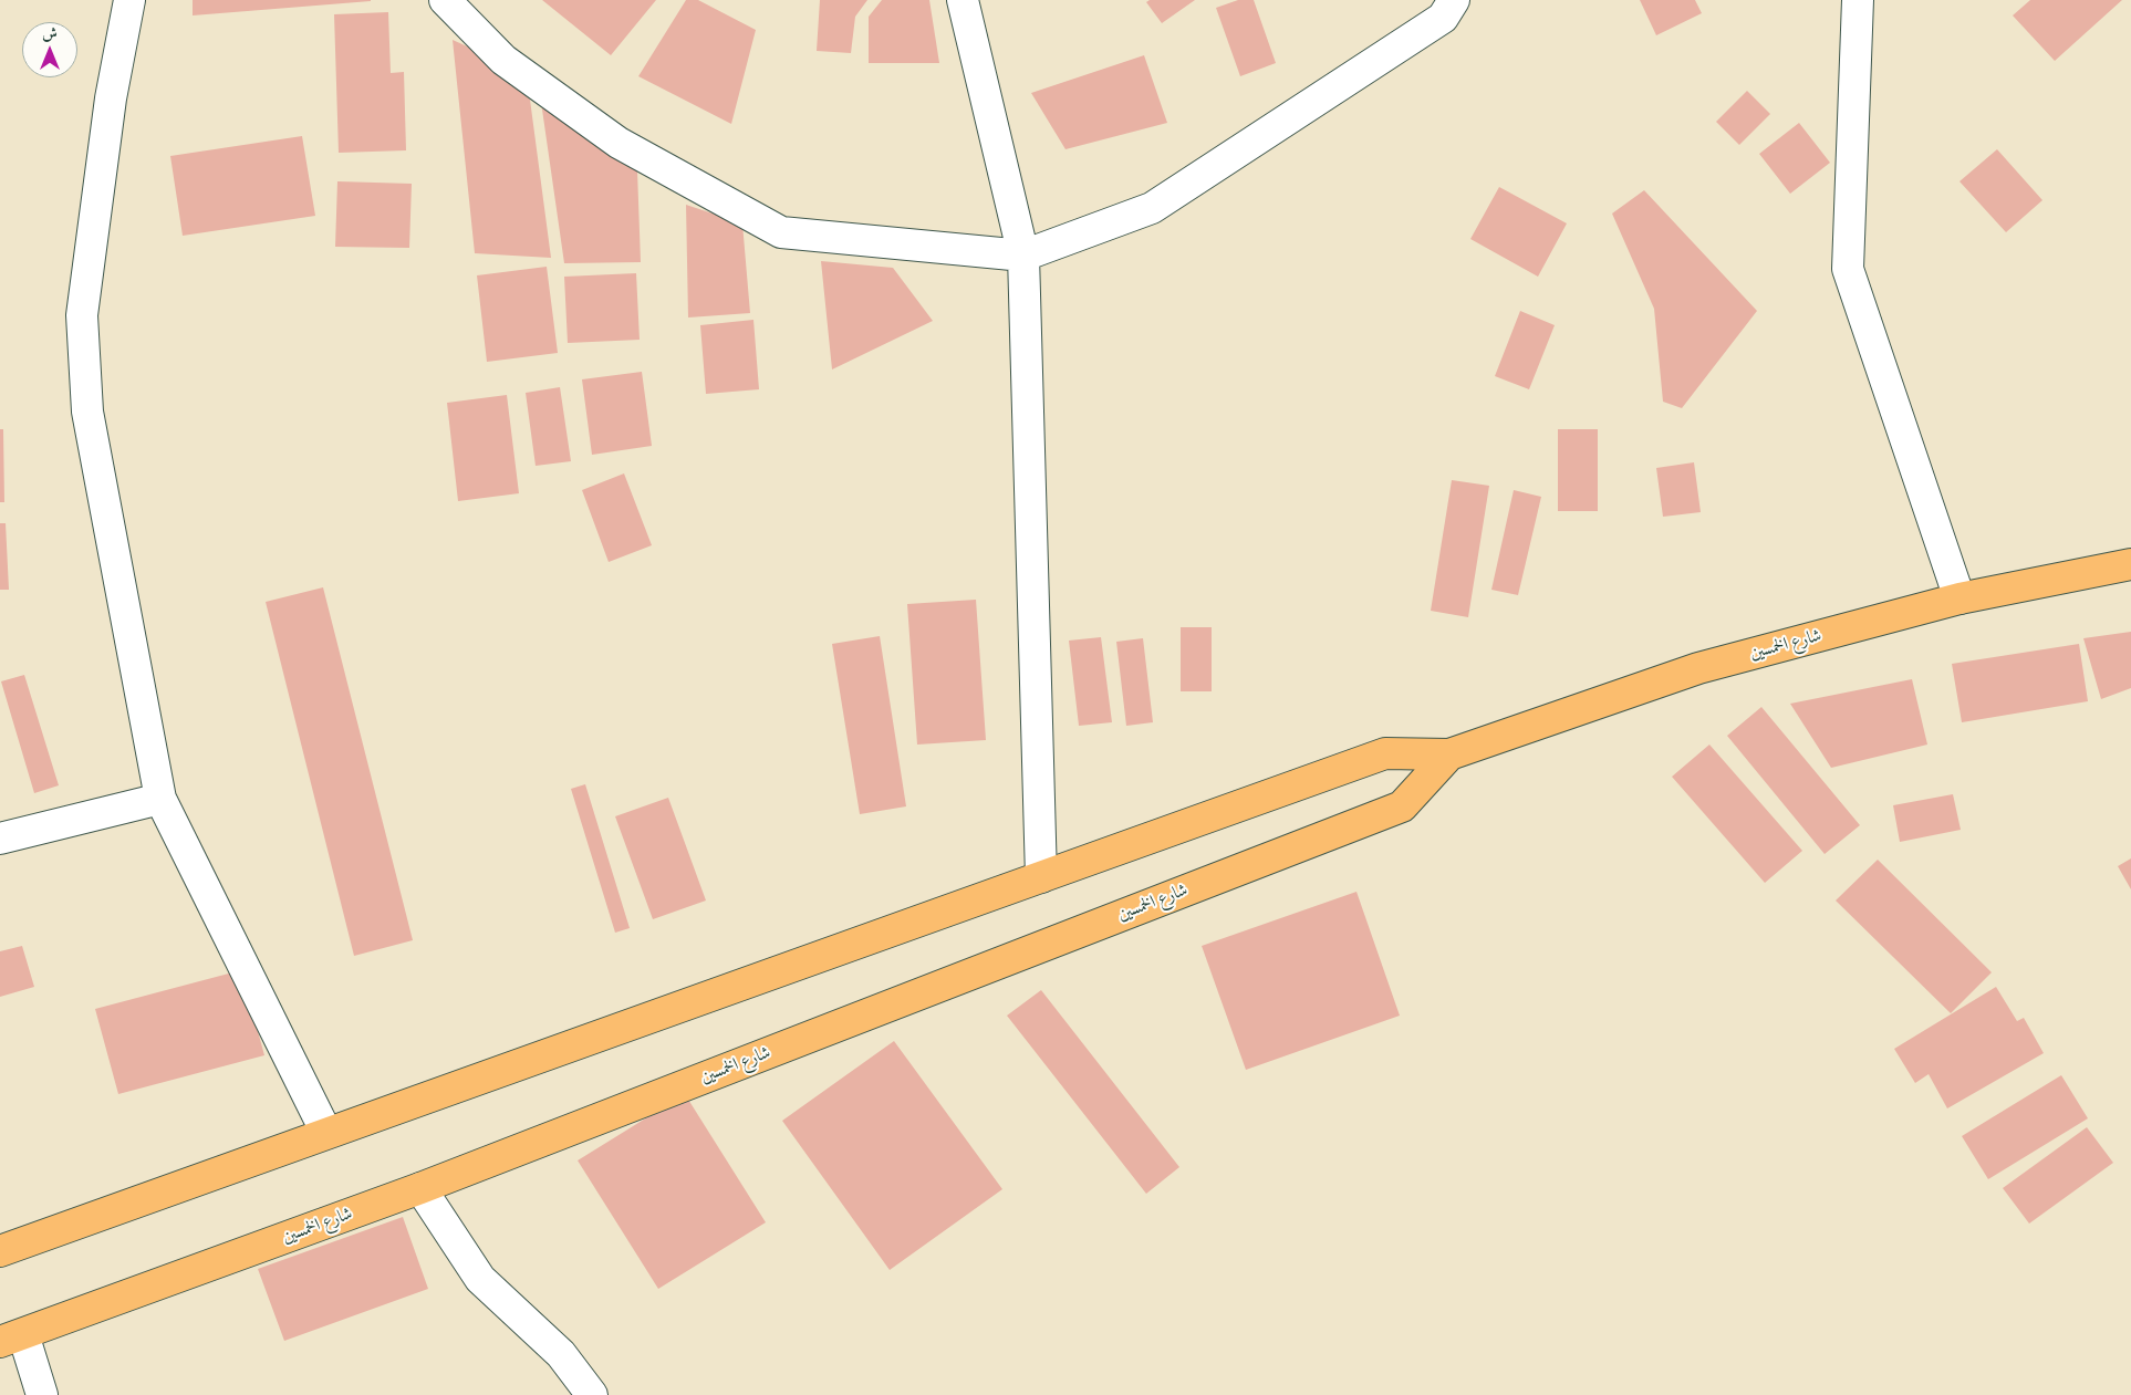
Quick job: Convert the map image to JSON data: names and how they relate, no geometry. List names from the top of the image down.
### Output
{
  "streets": {
    "main road": ["شارع الخمسين"]
  },
  "north": "top"
}
